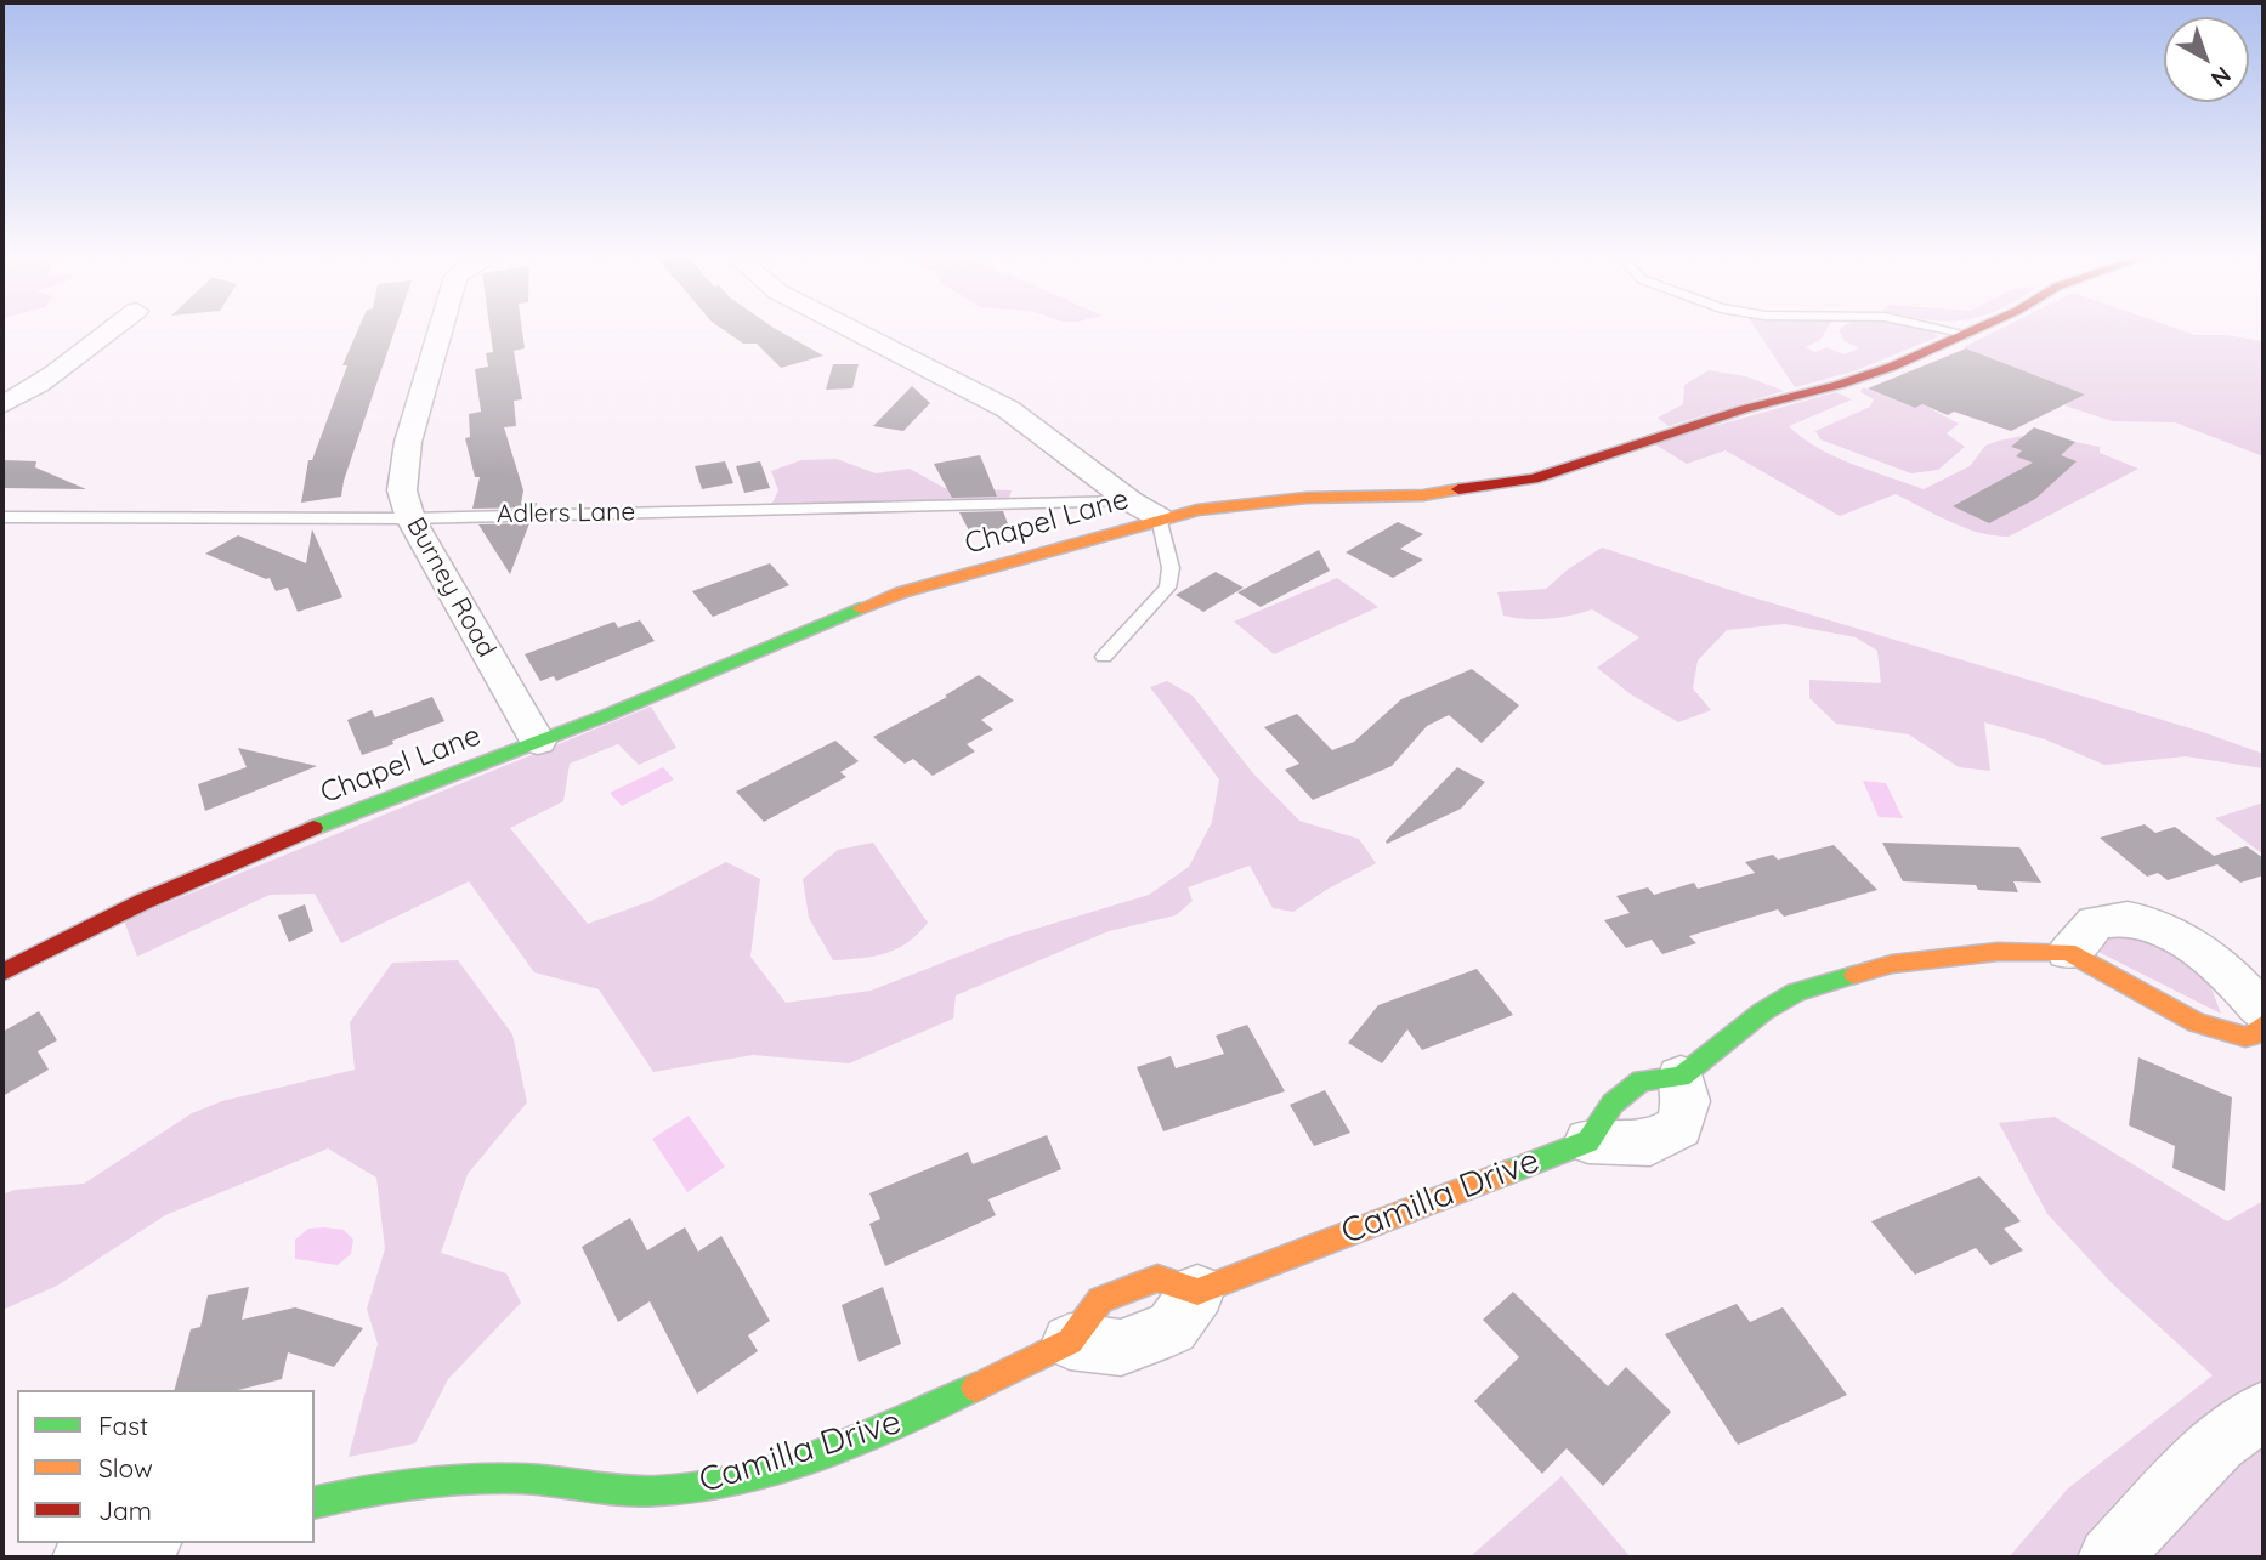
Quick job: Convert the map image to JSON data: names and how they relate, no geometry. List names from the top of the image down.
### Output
{
  "streets": {
    "street": ["Chapel Lane", "Burney Road", "Camilla Drive"],
    "lane": ["Adlers Lane"]
  },
  "crossings": [
    ["Adlers Lane", "Burney Road"],
    ["Chapel Lane", "Burney Road"]
  ],
  "legend": ["Fast", "Slow", "Jam"],
  "north": "bottom right"
}
